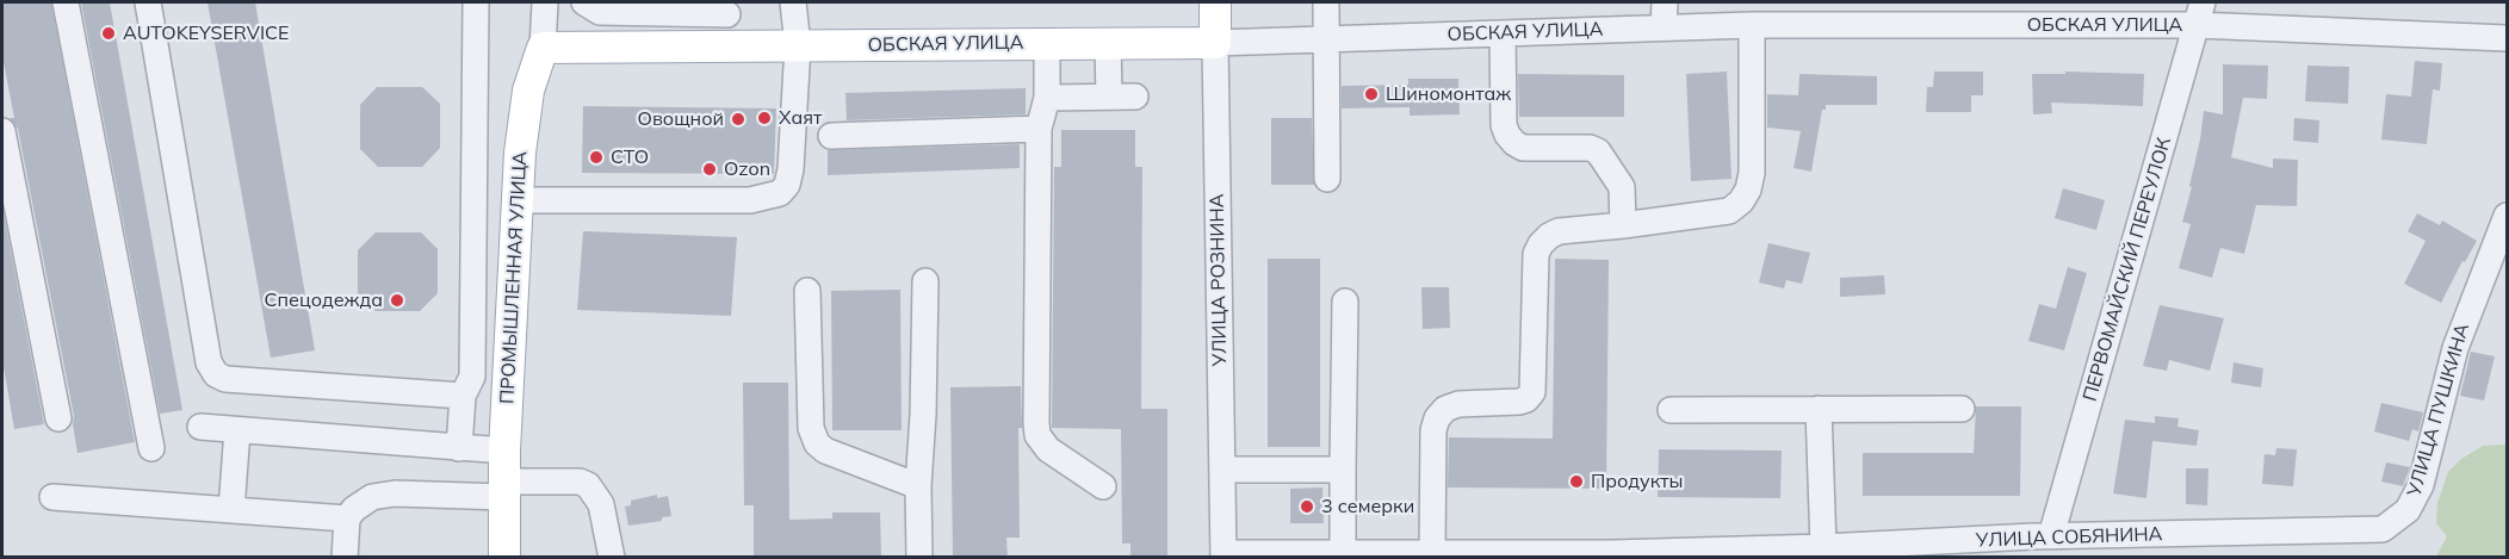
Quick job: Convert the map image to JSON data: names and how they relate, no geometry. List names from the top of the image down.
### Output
{
  "streets": {
    "main road": ["ОБСКАЯ УЛИЦА", "ПРОМЫШЛЕННАЯ УЛИЦА", "УЛИЦА РОЗНИНА"],
    "street": ["ПЕРВОМАЙСКИЙ ПЕРЕУЛОК", "УЛИЦА ПУШКИНА", "УЛИЦА СОБЯНИНА"]
  },
  "crossings": [
    ["ОБСКАЯ УЛИЦА", "ПЕРВОМАЙСКИЙ ПЕРЕУЛОК"],
    ["ОБСКАЯ УЛИЦА", "ПРОМЫШЛЕННАЯ УЛИЦА"],
    ["ОБСКАЯ УЛИЦА", "УЛИЦА РОЗНИНА"],
    ["ПЕРВОМАЙСКИЙ ПЕРЕУЛОК", "УЛИЦА СОБЯНИНА"],
    ["УЛИЦА РОЗНИНА", "УЛИЦА СОБЯНИНА"],
    ["УЛИЦА ПУШКИНА", "УЛИЦА СОБЯНИНА"]
  ],
  "places": [
    "AUTOKEYSERVICE",
    "Шиномонтаж",
    "Хаят",
    "Овощной",
    "СТО",
    "Ozon",
    "Спецодежда",
    "Продукты",
    "3 семерки"
  ]
}
